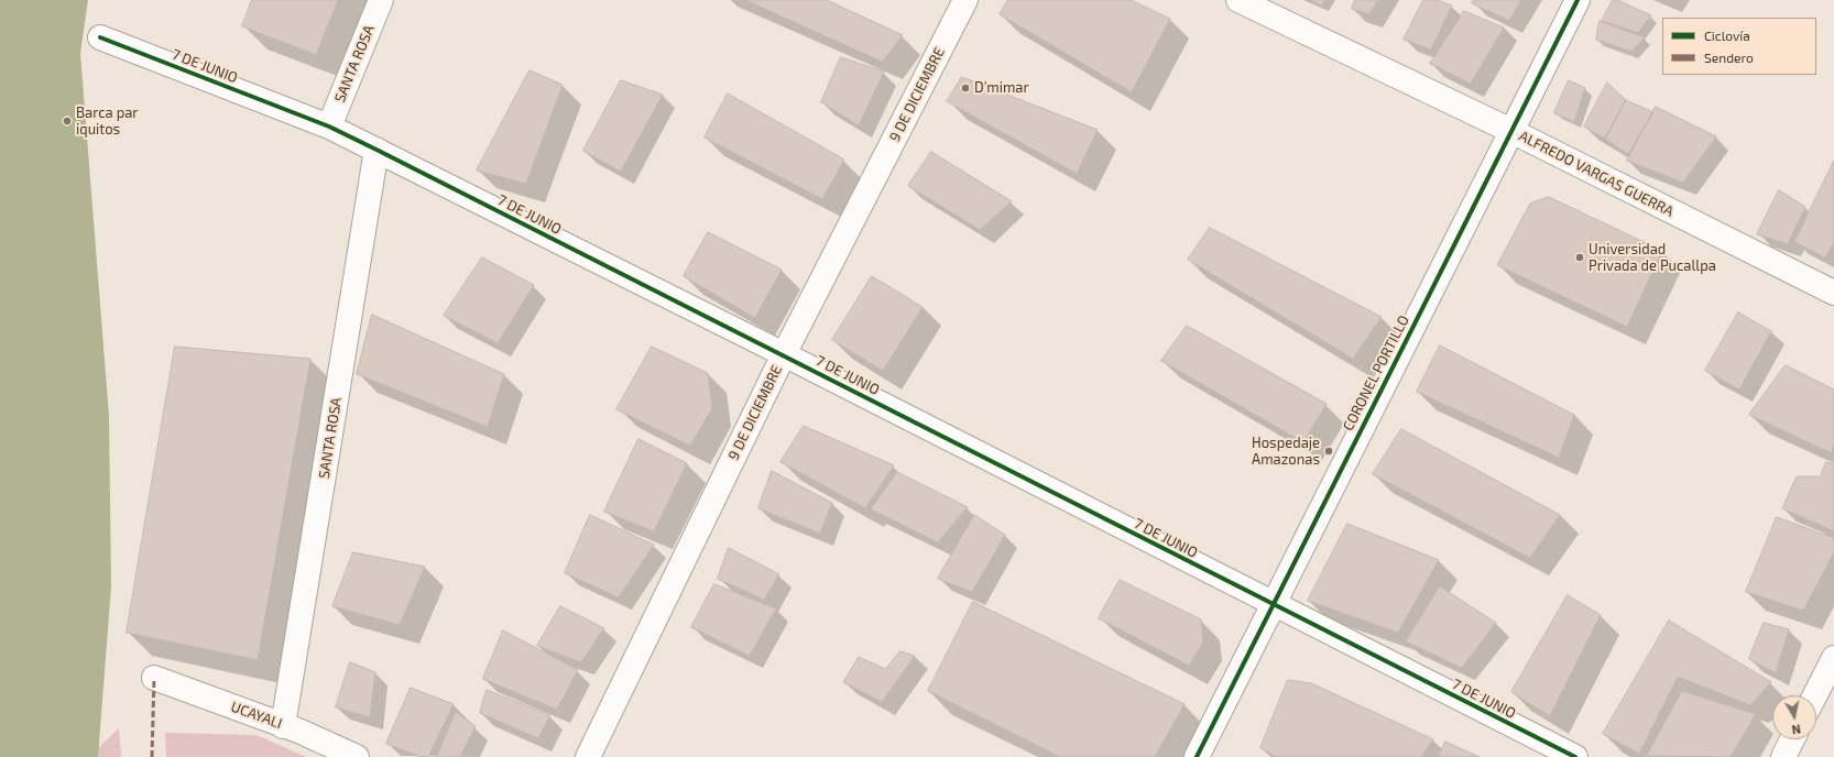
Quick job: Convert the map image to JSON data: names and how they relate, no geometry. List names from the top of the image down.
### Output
{
  "streets": {
    "street": [
      "SANTA ROSA",
      "7 DE JUNIO",
      "9 DE DICIEMBRE",
      "ALFREDO VARGAS GUERRA",
      "CORONEL PORTILLO",
      "UCAYALI"
    ]
  },
  "crossings": [
    ["SANTA ROSA", "7 DE JUNIO"],
    ["SANTA ROSA", "UCAYALI"],
    ["7 DE JUNIO", "9 DE DICIEMBRE"],
    ["7 DE JUNIO", "CORONEL PORTILLO"],
    ["ALFREDO VARGAS GUERRA", "CORONEL PORTILLO"]
  ],
  "places": [
    "D'mimar",
    "Barca par iquitos",
    "Universidad Privada de Pucallpa",
    "Hospedaje Amazonas"
  ],
  "legend": ["Ciclovía", "Sendero"],
  "north": "bottom"
}
